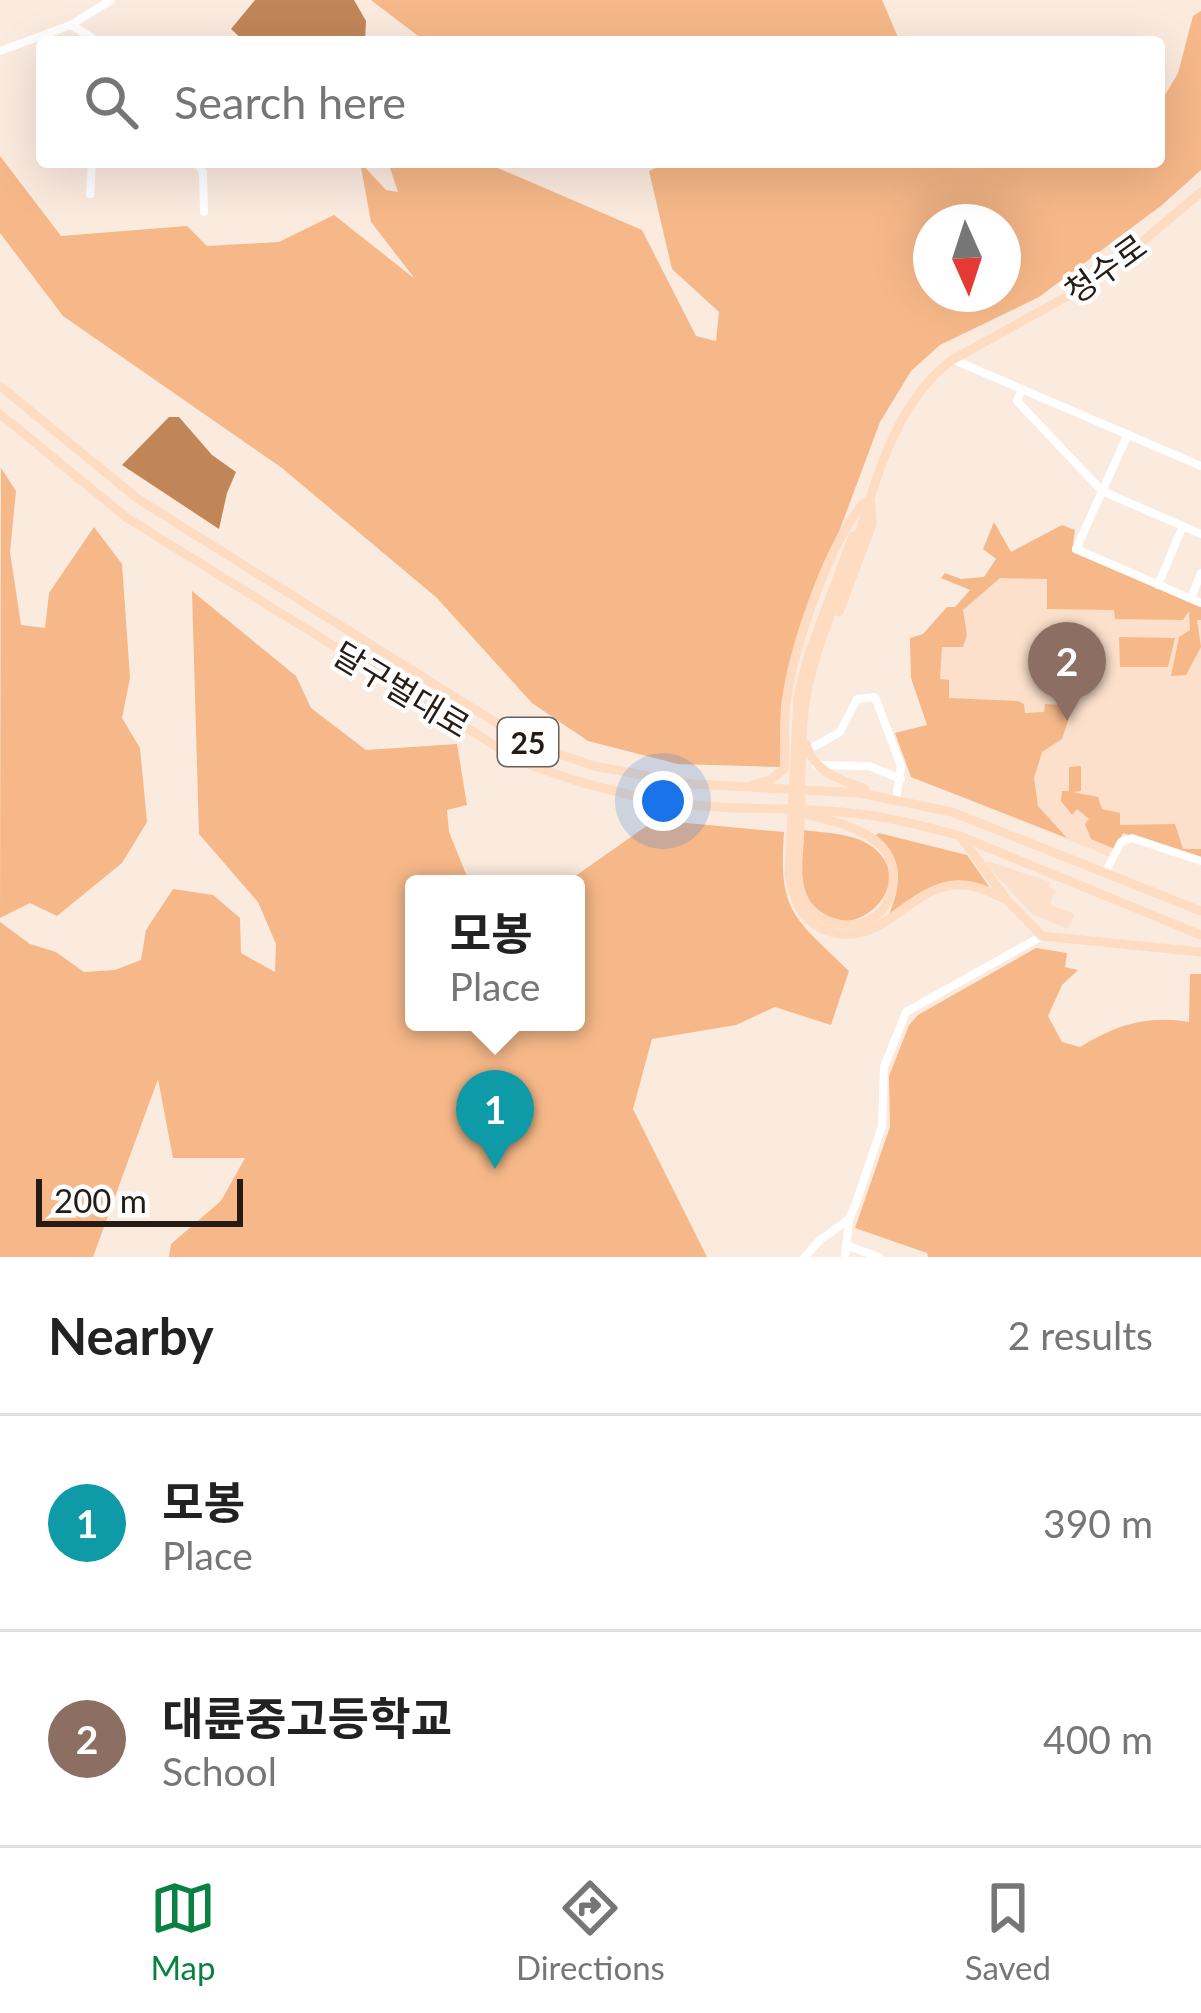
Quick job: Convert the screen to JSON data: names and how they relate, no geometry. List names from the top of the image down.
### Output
{
  "streets": {
    "main road": ["청수로", "달구벌대로", "25"]
  },
  "scale_bar": "200 m",
  "north": "bottom",
  "page": {
    "search": "Search here",
    "pins": ["2", "1"],
    "popup": ["모봉", "Place"],
    "scale": "200 m",
    "heading": ["Nearby", "2 results"],
    "list": [
      {
        "mark": "1",
        "name": "모봉",
        "note": "Place",
        "value": "390 m"
      },
      {
        "mark": "2",
        "name": "대륜중고등학교",
        "note": "School",
        "value": "400 m"
      }
    ],
    "nav": ["Map", "Directions", "Saved"]
  }
}
